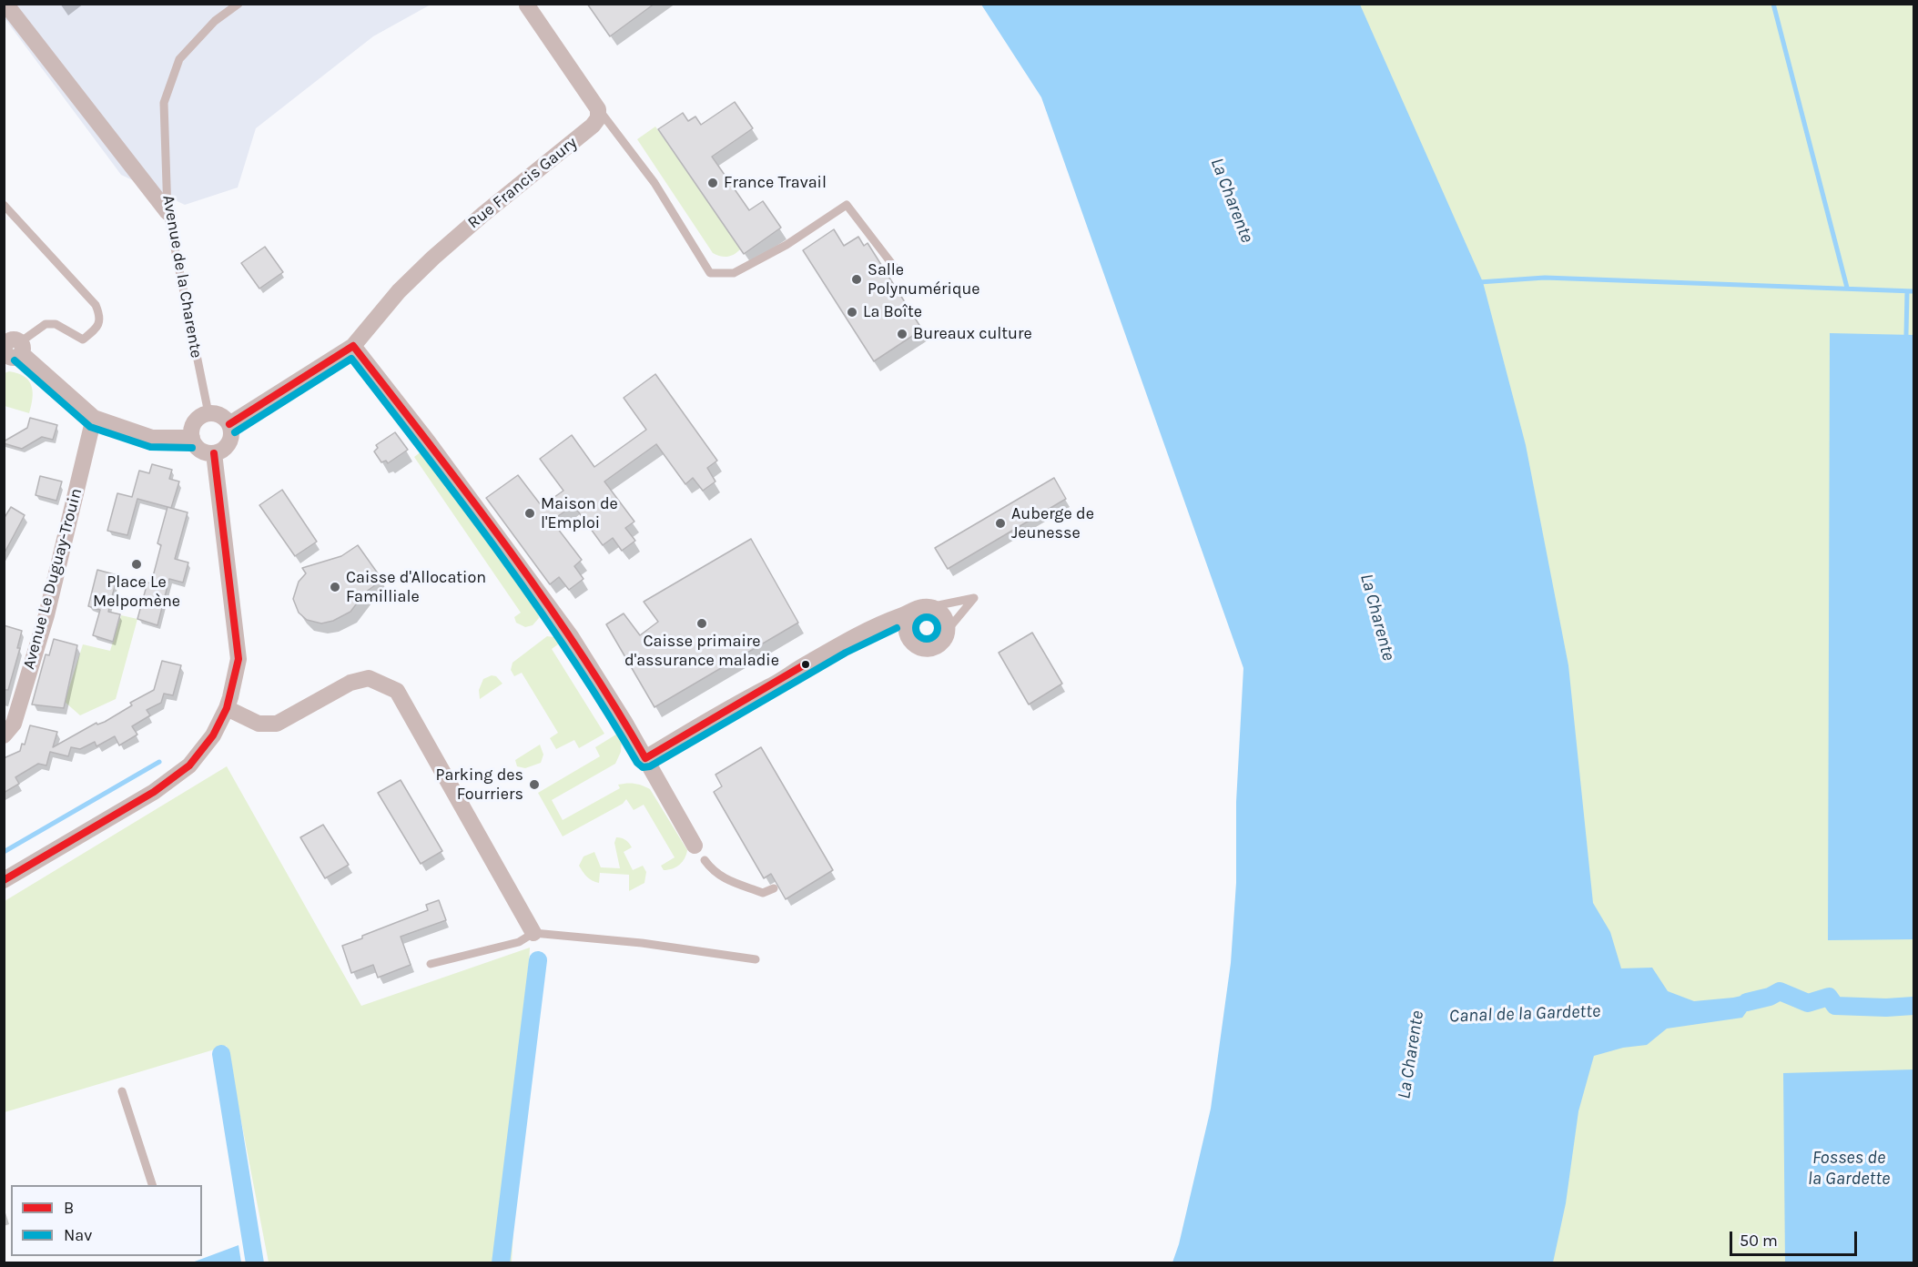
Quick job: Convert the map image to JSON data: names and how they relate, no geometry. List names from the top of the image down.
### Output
{
  "streets": {
    "street": ["Rue Francis Gaury", "Avenue Le Duguay-Trouin"],
    "lane": ["Avenue de la Charente"]
  },
  "crossings": [
    ["Rue Francis Gaury", "Avenue de la Charente"]
  ],
  "water": ["La Charente", "Canal de la Gardette", "Fosses de la Gardette"],
  "places": [
    "France Travail",
    "Salle Polynumérique",
    "La Boîte",
    "Bureaux culture",
    "Maison de l'Emploi",
    "Auberge de Jeunesse",
    "Place Le Melpomène",
    "Caisse d'Allocation Familliale",
    "Caisse primaire d'assurance maladie",
    "Parking des Fourriers"
  ],
  "lines": ["transit line B", "transit line Nav"],
  "legend": ["B", "Nav"],
  "scale_bar": "50 m"
}
